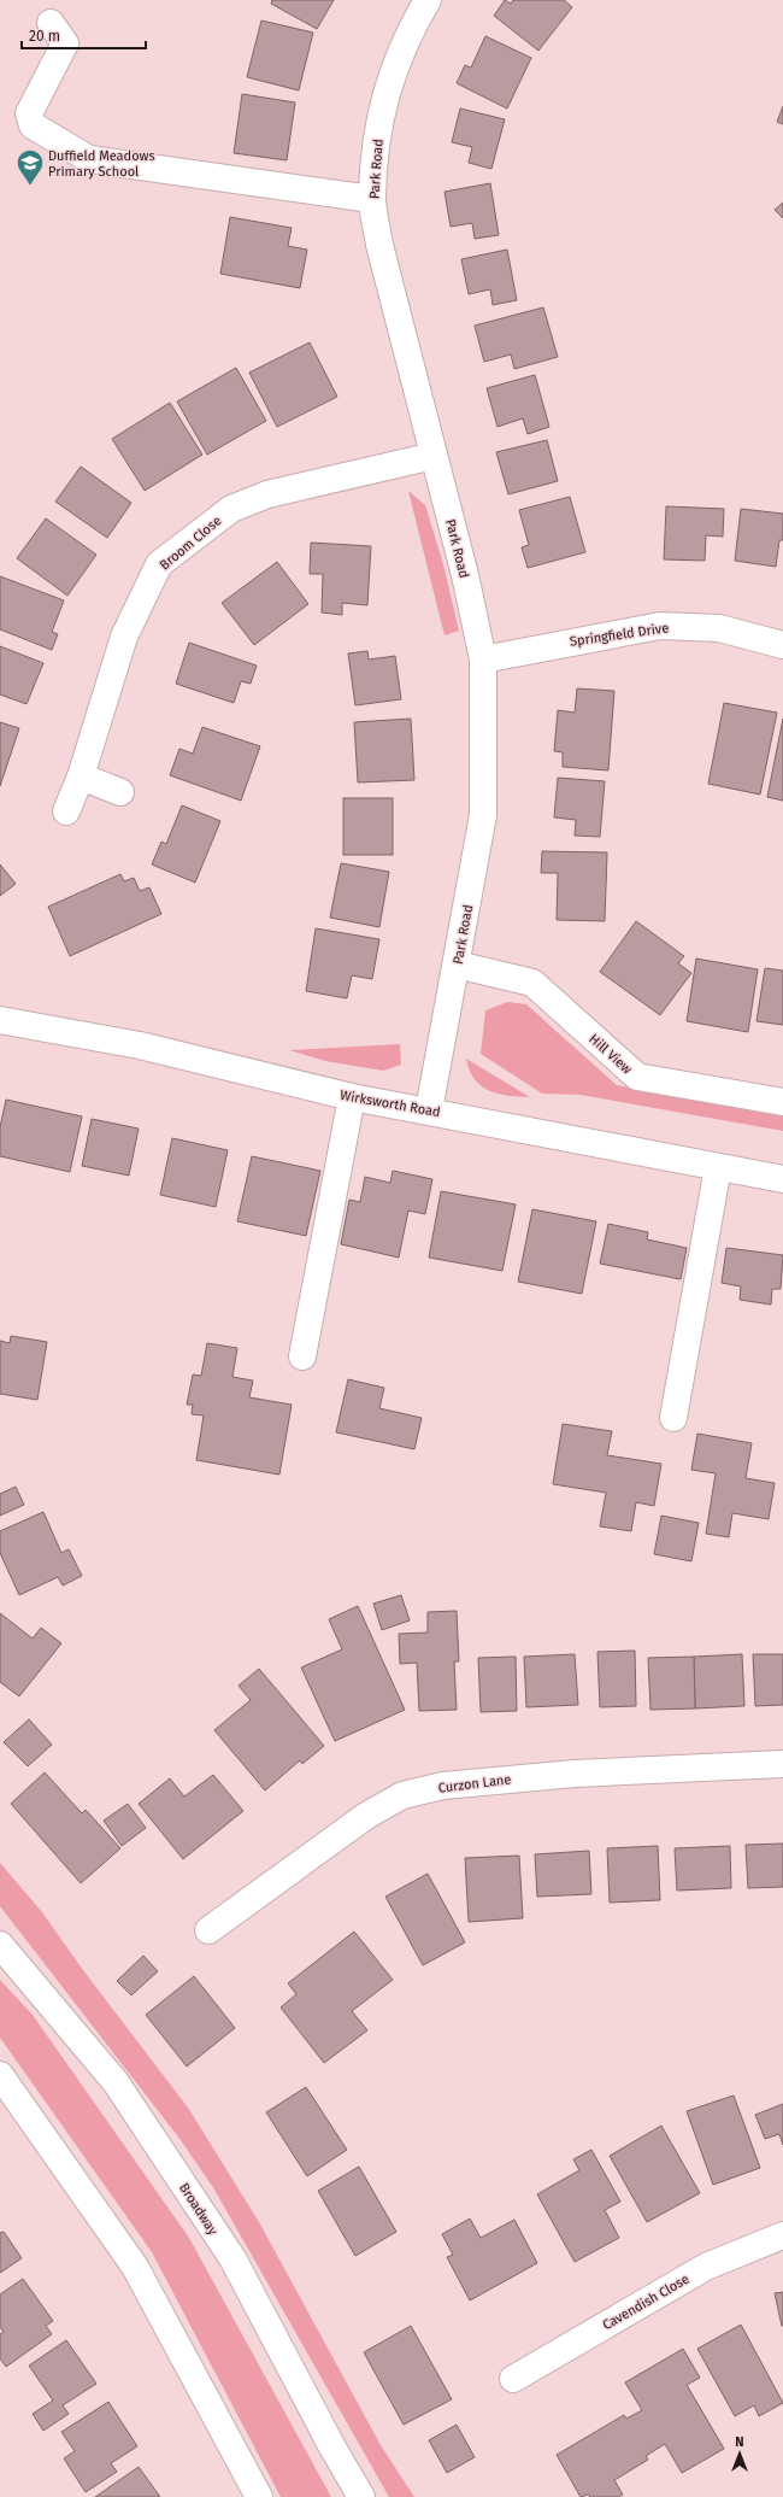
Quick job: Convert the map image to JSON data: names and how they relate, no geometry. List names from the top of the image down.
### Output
{
  "streets": {
    "street": [
      "Park Road",
      "Broom Close",
      "Springfield Drive",
      "Hill View",
      "Wirksworth Road",
      "Curzon Lane",
      "Broadway",
      "Cavendish Close"
    ]
  },
  "crossings": [
    ["Park Road", "Broom Close"],
    ["Park Road", "Springfield Drive"],
    ["Park Road", "Hill View"],
    ["Park Road", "Wirksworth Road"]
  ],
  "places": {
    "school or university": ["Duffield Meadows Primary School"]
  },
  "scale_bar": "20 m",
  "north": "top"
}
